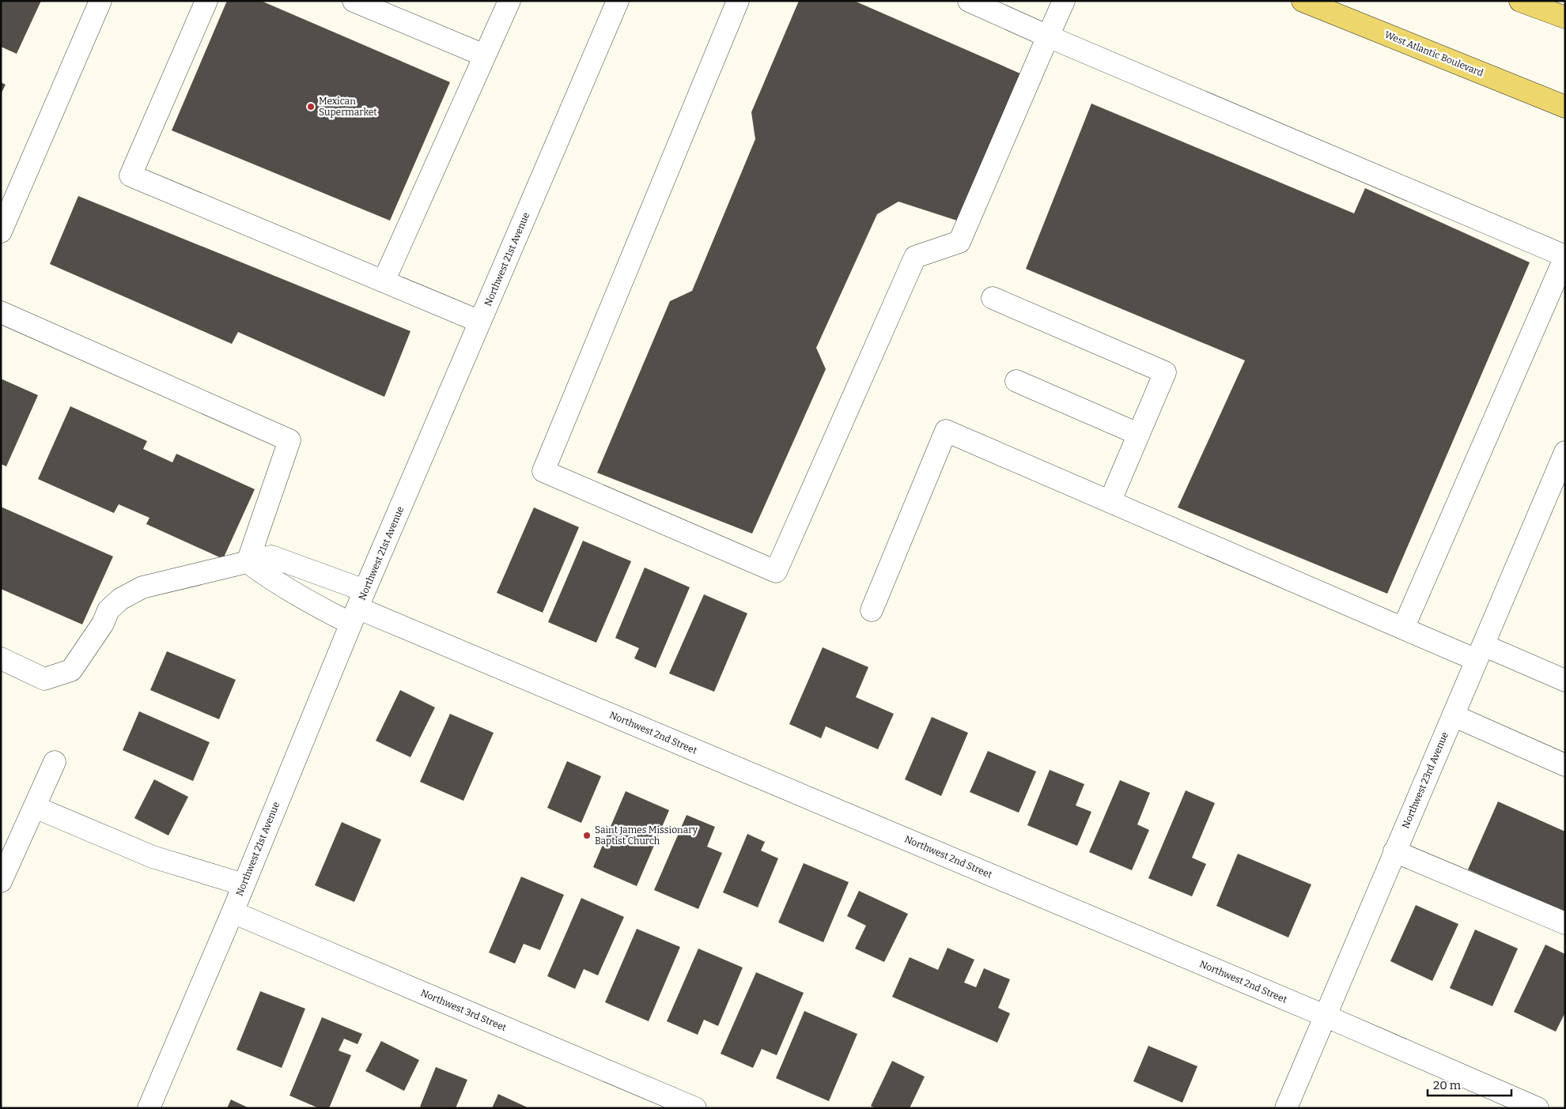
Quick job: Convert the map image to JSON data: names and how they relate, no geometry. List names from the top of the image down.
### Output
{
  "streets": {
    "main road": ["West Atlantic Boulevard"],
    "street": [
      "Northwest 21st Avenue",
      "Northwest 2nd Street",
      "Northwest 23rd Avenue",
      "Northwest 3rd Street"
    ]
  },
  "crossings": [
    ["Northwest 21st Avenue", "Northwest 2nd Street"],
    ["Northwest 21st Avenue", "Northwest 3rd Street"],
    ["Northwest 2nd Street", "Northwest 23rd Avenue"]
  ],
  "places": ["Mexican Supermarket", "Saint James Missionary Baptist Church"],
  "scale_bar": "20 m"
}
